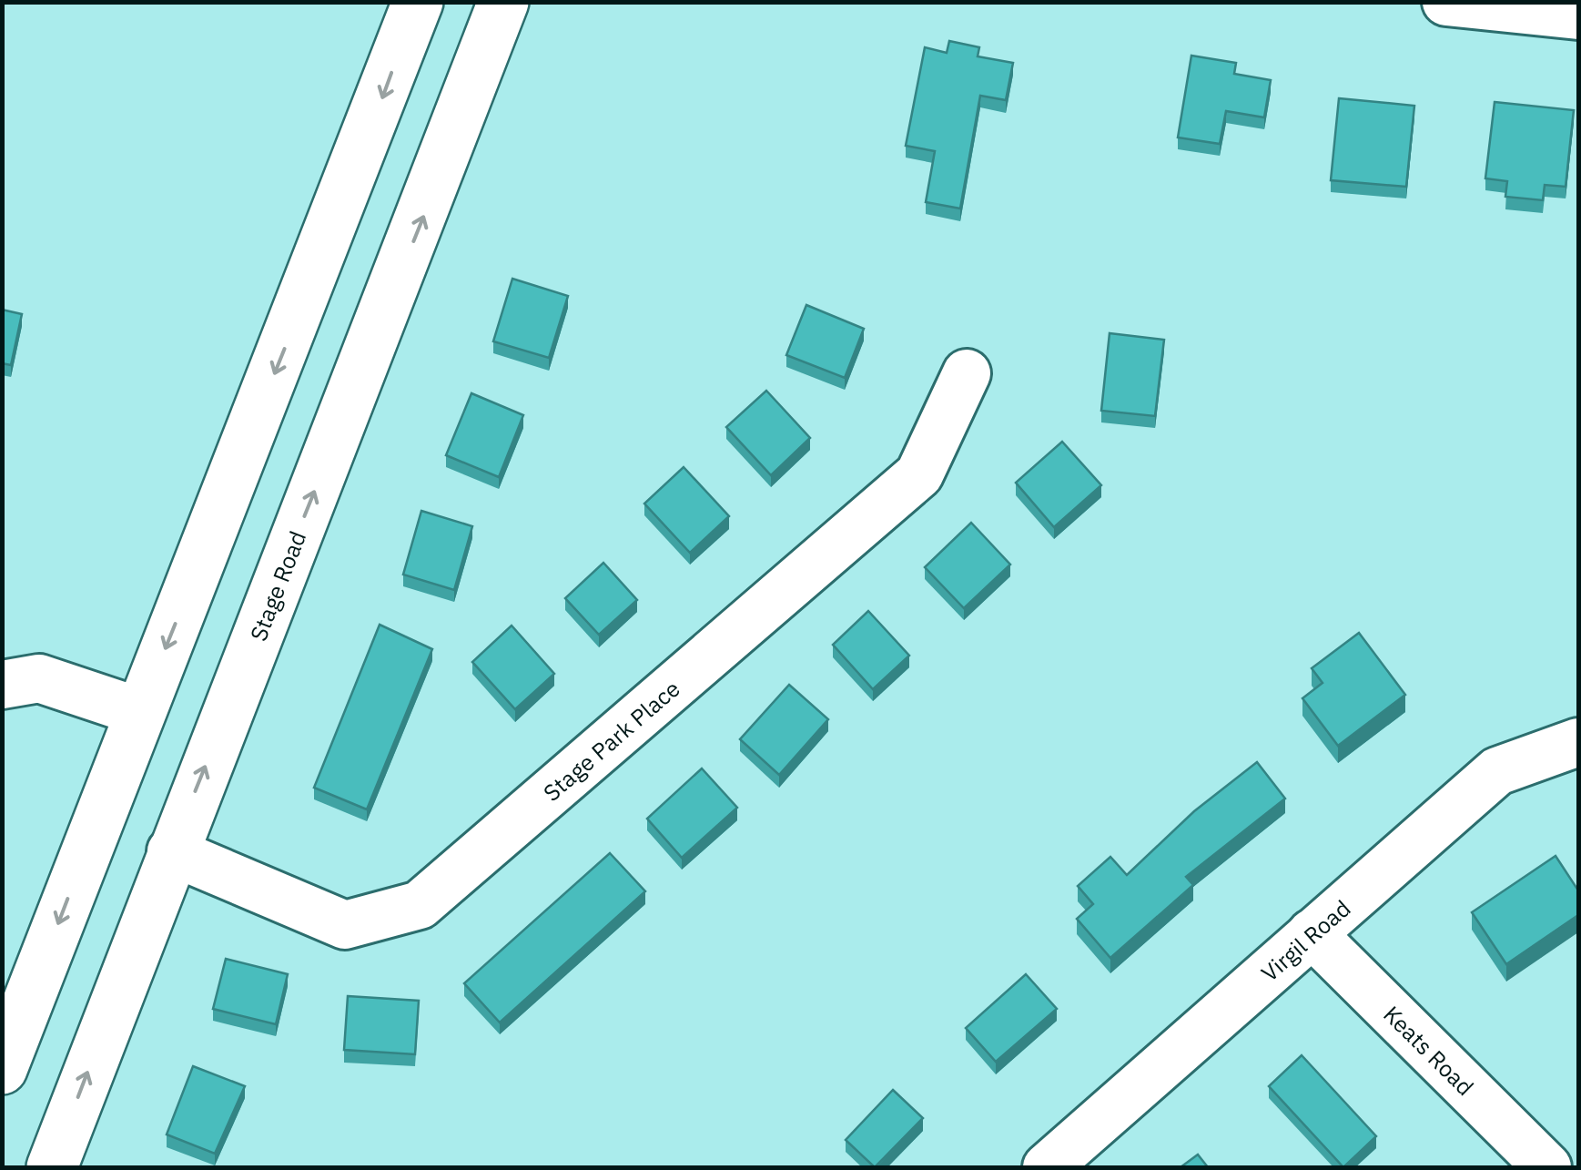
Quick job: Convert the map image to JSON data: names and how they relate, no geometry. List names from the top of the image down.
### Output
{
  "streets": {
    "main road": ["Stage Road"],
    "street": ["Stage Park Place", "Virgil Road", "Keats Road"]
  },
  "crossings": [
    ["Stage Road", "Stage Park Place"],
    ["Virgil Road", "Keats Road"]
  ]
}
